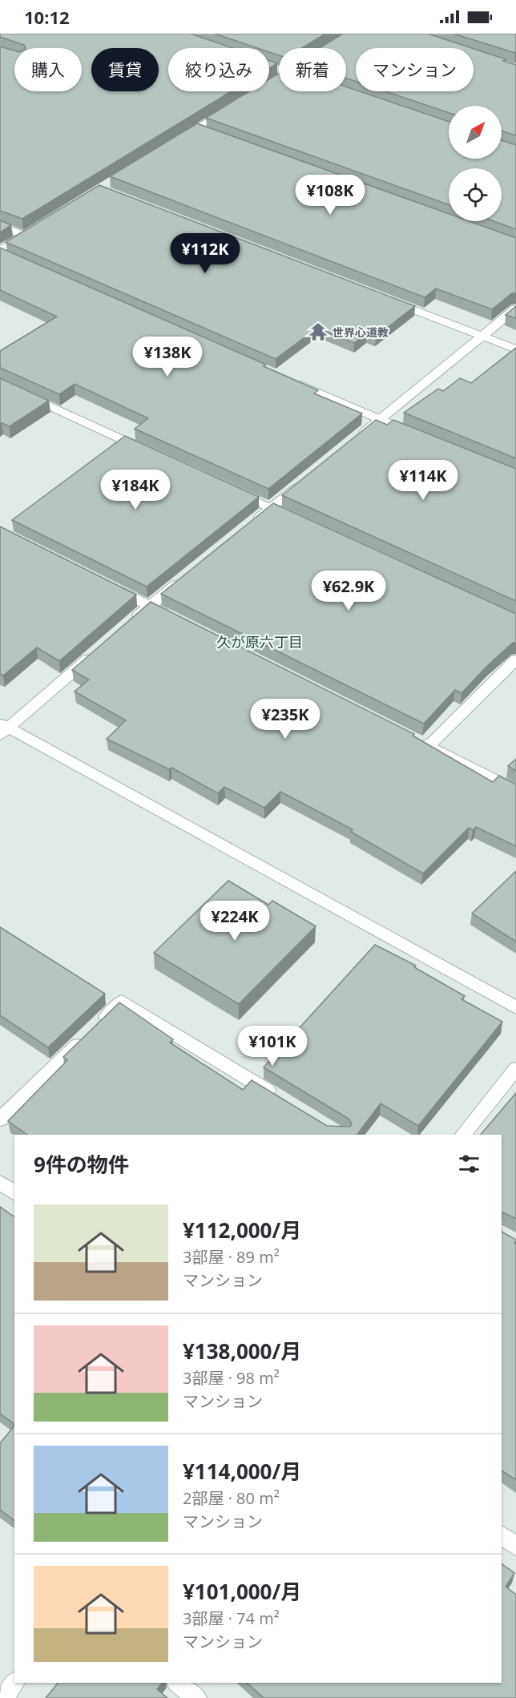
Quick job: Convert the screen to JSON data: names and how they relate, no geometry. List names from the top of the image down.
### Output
{
  "districts": ["久が原六丁目"],
  "places": {
    "temple": ["世界心道教"]
  },
  "north": "top right",
  "page": {
    "status": "10:12",
    "chip": [
      "購入",
      "賃貸",
      "絞り込み",
      "新着",
      "マンション"
    ],
    "price": [
      "¥108K",
      "¥112K",
      "¥138K",
      "¥114K",
      "¥184K",
      "¥62.9K",
      "¥235K",
      "¥224K",
      "¥101K"
    ],
    "heading": "9件の物件",
    "list": [
      {
        "name": "¥112,000/月",
        "note": "3部屋 · 89 m² · マンション"
      },
      {
        "name": "¥138,000/月",
        "note": "3部屋 · 98 m² · マンション"
      },
      {
        "name": "¥114,000/月",
        "note": "2部屋 · 80 m² · マンション"
      },
      {
        "name": "¥101,000/月",
        "note": "3部屋 · 74 m² · マンション"
      }
    ]
  }
}
